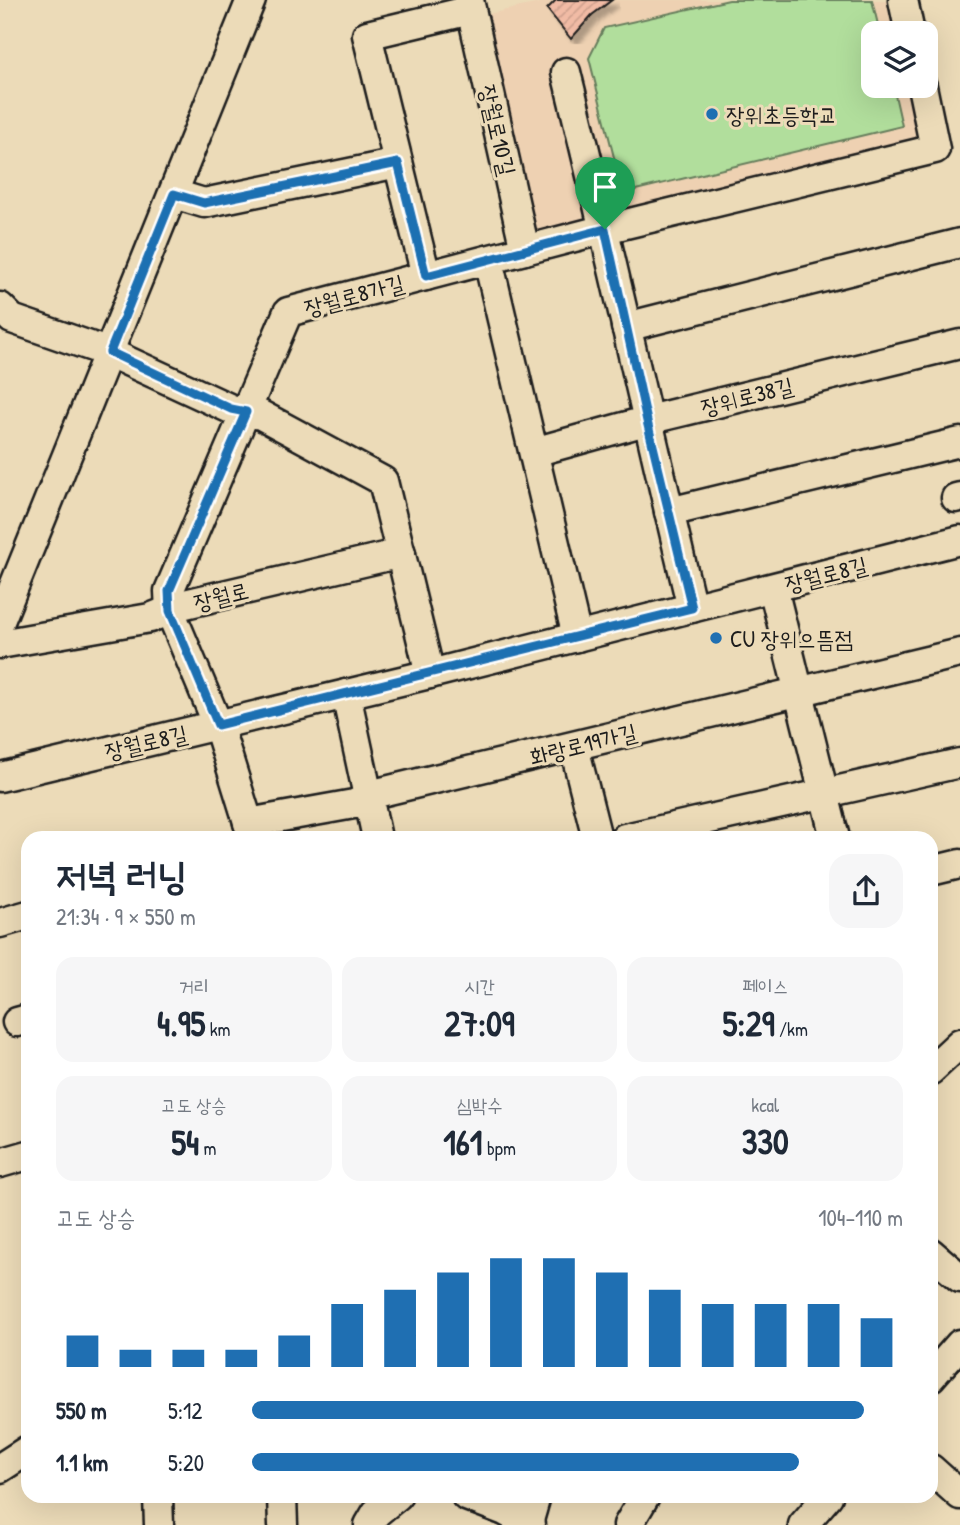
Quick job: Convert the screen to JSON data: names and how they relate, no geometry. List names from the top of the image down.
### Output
{
  "streets": {
    "street": [
      "장월로10길",
      "장월로8가길",
      "장위로38길",
      "장월로8길",
      "장월로",
      "화랑로19가길"
    ]
  },
  "crossings": [
    ["장월로10길", "장월로8가길"],
    ["장월로8가길", "장월로"]
  ],
  "places": ["장위초등학교", "CU 장위으뜸점"],
  "page": {
    "heading": ["저녁 러닝", "21:34 · 9 × 550 m"],
    "stats": [
      ["거리", "4.95 km"],
      ["시간", "27:09"],
      ["페이스", "5:29 /km"],
      ["고도 상승", "54 m"],
      ["심박수", "161 bpm"],
      ["kcal", "330"]
    ],
    "chart": ["고도 상승", "104–110 m"],
    "list": [
      {
        "name": "550 m",
        "note": "5:12"
      },
      {
        "name": "1.1 km",
        "note": "5:20"
      }
    ]
  }
}
